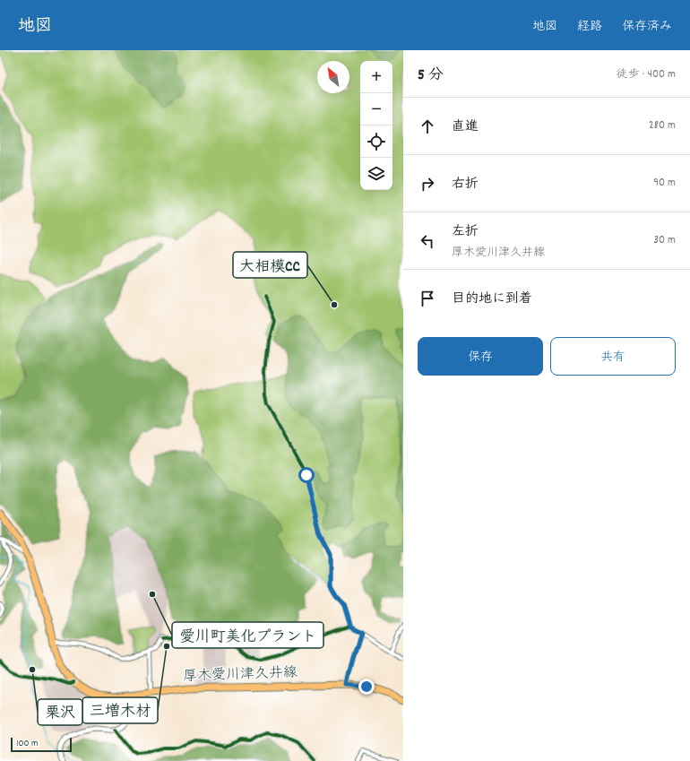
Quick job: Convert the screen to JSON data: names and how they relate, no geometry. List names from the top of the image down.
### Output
{
  "streets": {
    "main road": ["厚木愛川津久井線"]
  },
  "places": [
    "大相模CC",
    "愛川町美化プラント",
    "三増木材",
    "栗沢"
  ],
  "scale_bar": "100 m",
  "north": "top left",
  "page": {
    "header": "地図",
    "nav": ["地図", "経路", "保存済み"],
    "heading": ["5 分", "徒歩 · 400 m"],
    "map_buttons": ["+", "−"],
    "list": [
      ["直進", "280 m"],
      ["右折", "90 m"],
      ["左折", "厚木愛川津久井線", "30 m"],
      "目的地に到着"
    ],
    "buttons": ["保存", "共有"],
    "scale": "100 m"
  }
}
